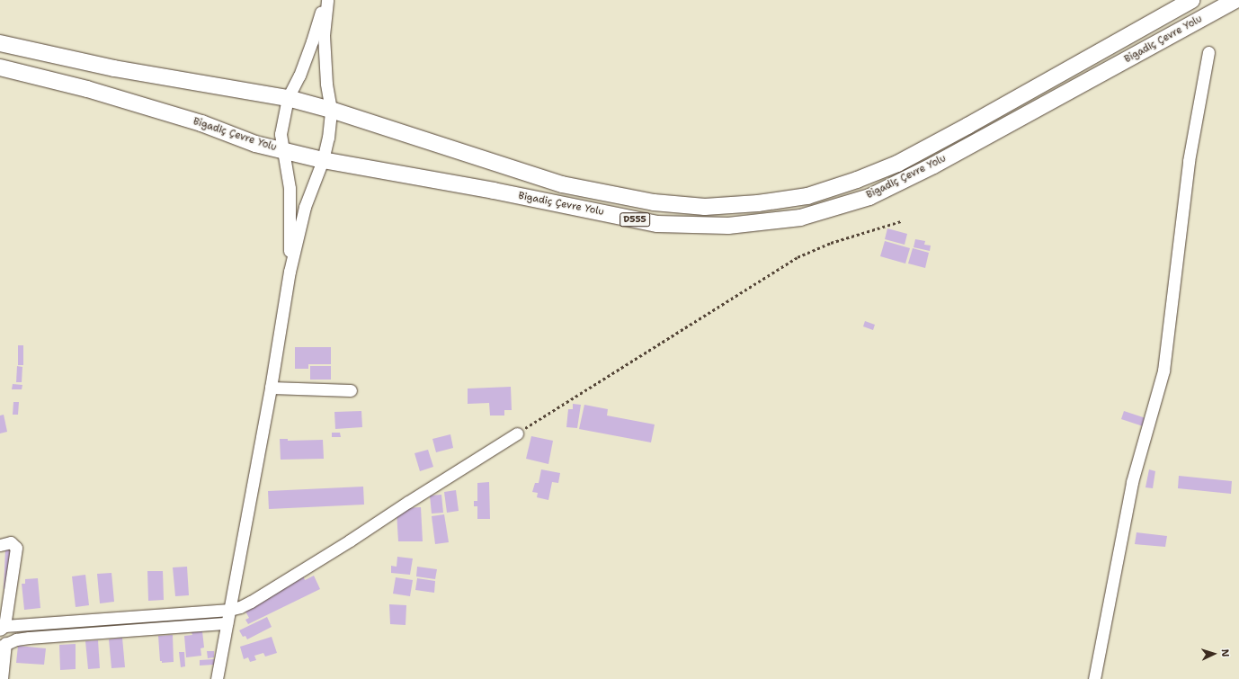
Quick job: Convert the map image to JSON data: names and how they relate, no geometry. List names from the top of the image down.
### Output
{
  "streets": {
    "highway": ["Bigadiç Çevre Yolu", "D555"]
  },
  "north": "right"
}
